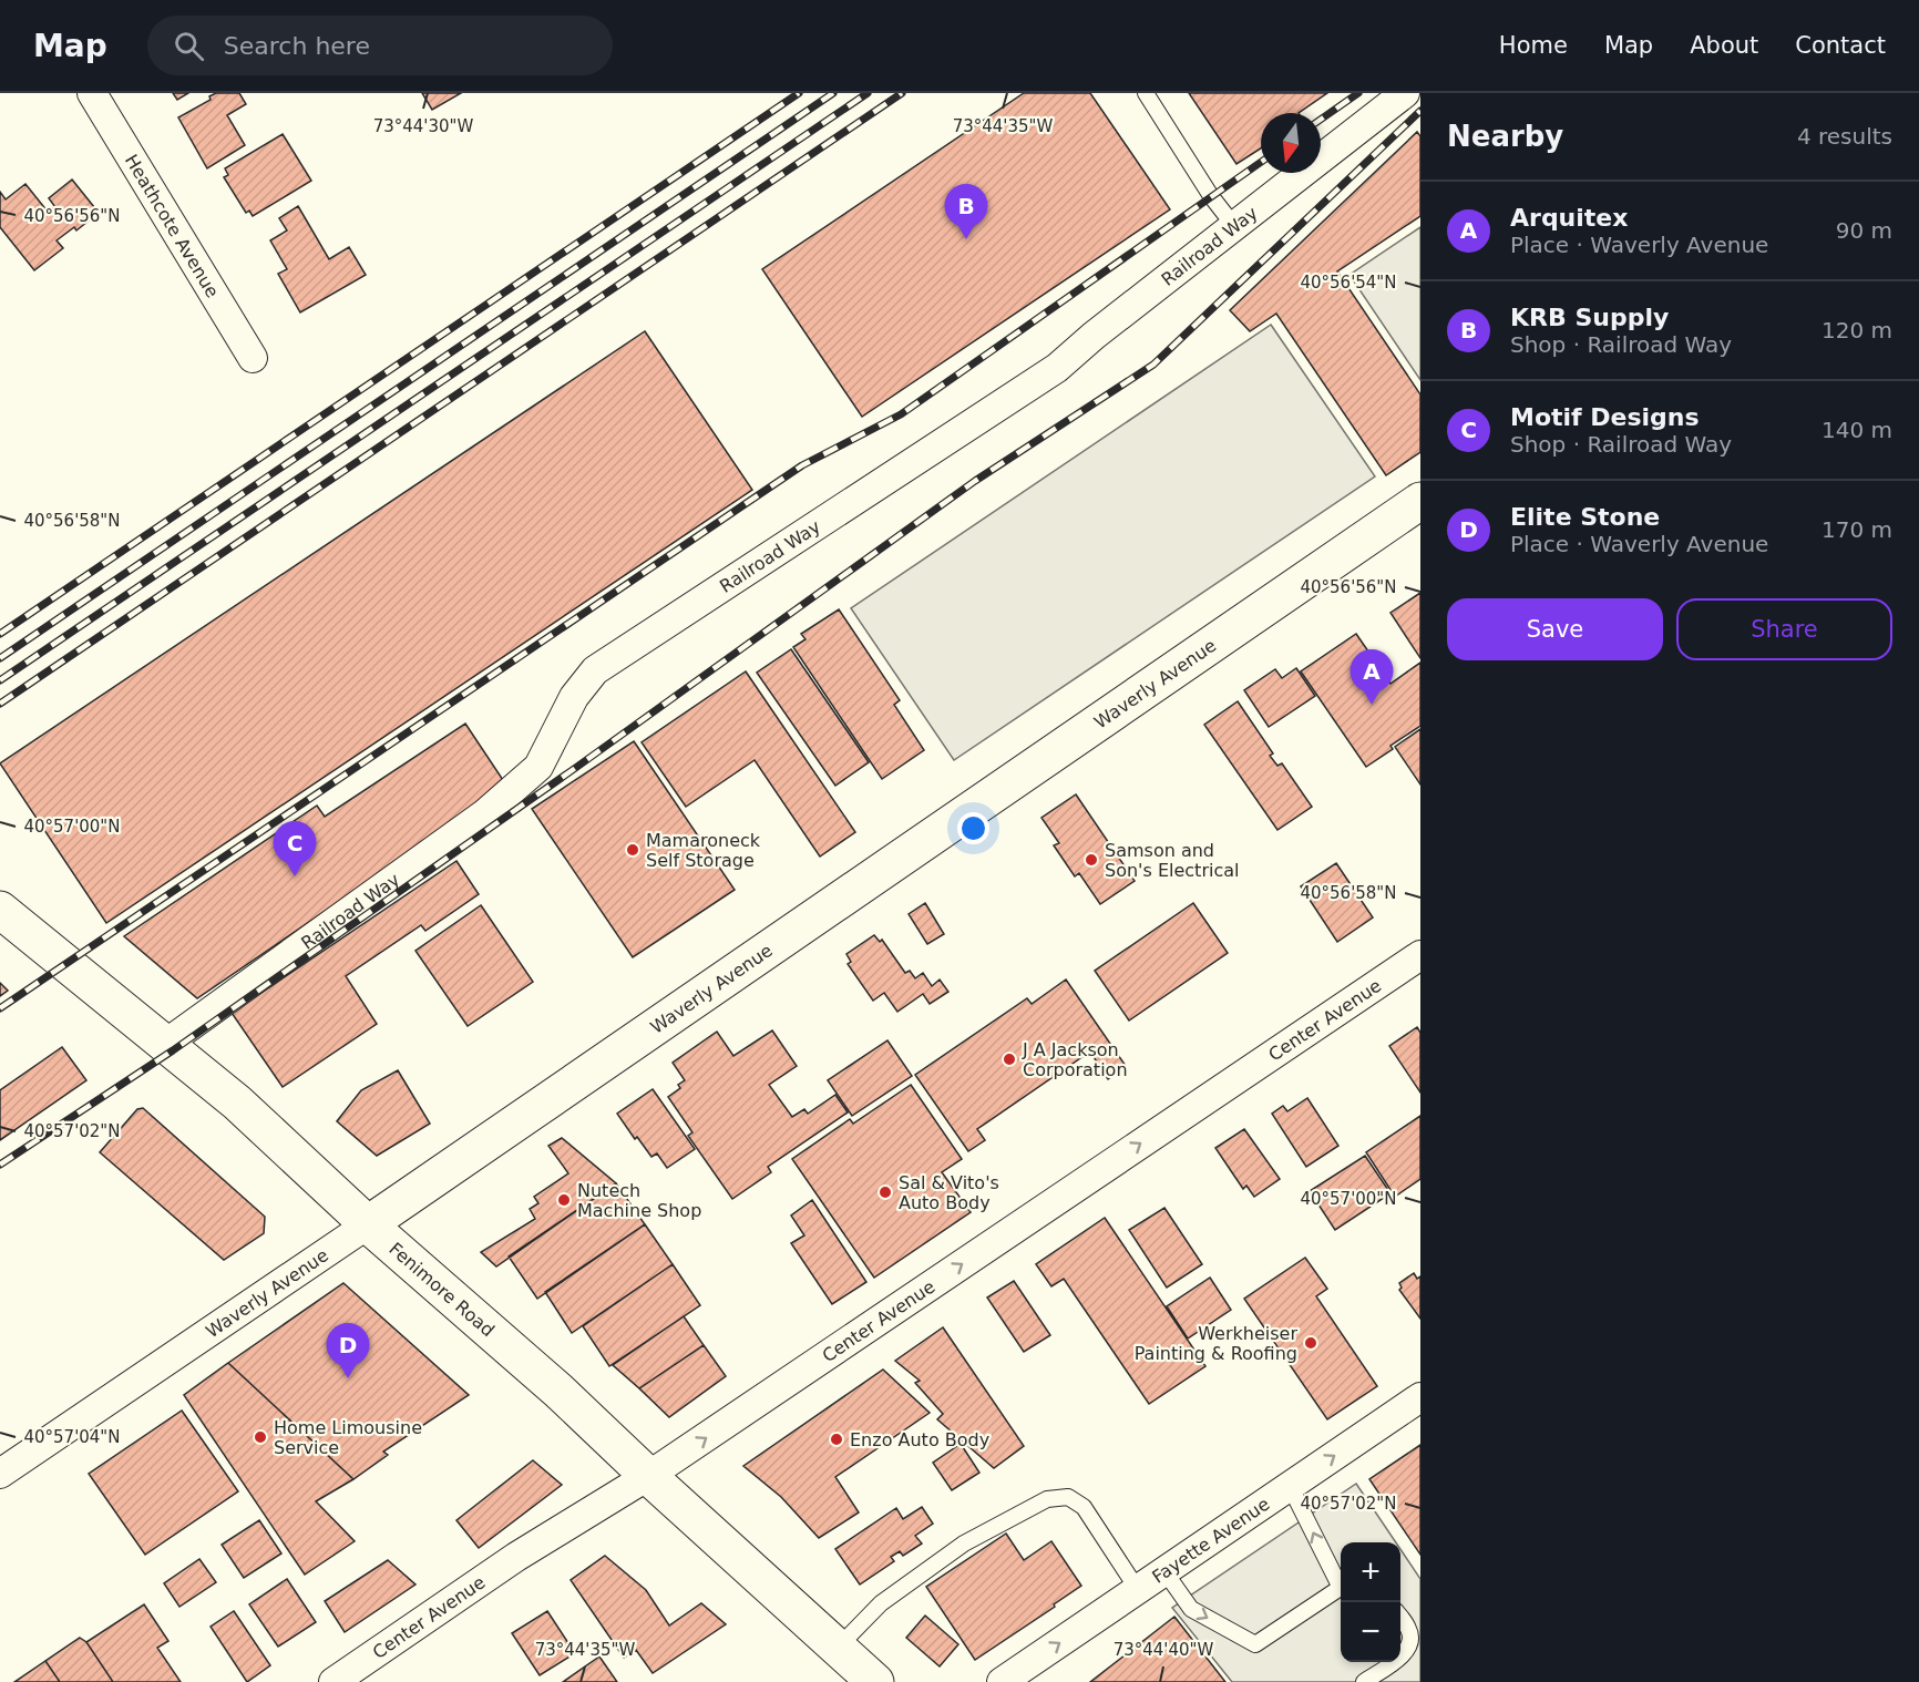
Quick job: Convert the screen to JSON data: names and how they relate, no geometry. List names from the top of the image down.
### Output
{
  "streets": {
    "street": [
      "Heathcote Avenue",
      "Railroad Way",
      "Waverly Avenue",
      "Center Avenue",
      "Fenimore Road",
      "Fayette Avenue"
    ]
  },
  "crossings": [
    ["Railroad Way", "Fenimore Road"],
    ["Waverly Avenue", "Fenimore Road"],
    ["Center Avenue", "Fenimore Road"]
  ],
  "one_way": ["Center Avenue", "Fayette Avenue"],
  "places": [
    "Mamaroneck Self Storage",
    "Samson and Son's Electrical",
    "J A Jackson Corporation",
    "Sal & Vito's Auto Body",
    "Nutech Machine Shop",
    "Werkheiser Painting & Roofing",
    "Home Limousine Service",
    "Enzo Auto Body"
  ],
  "north": "bottom",
  "page": {
    "header": "Map",
    "search": "Search here",
    "nav": [
      "Home",
      "Map",
      "About",
      "Contact"
    ],
    "heading": ["Nearby", "4 results"],
    "list": [
      {
        "mark": "A",
        "name": "Arquitex",
        "note": "Place · Waverly Avenue",
        "value": "90 m"
      },
      {
        "mark": "B",
        "name": "KRB Supply",
        "note": "Shop · Railroad Way",
        "value": "120 m"
      },
      {
        "mark": "C",
        "name": "Motif Designs",
        "note": "Shop · Railroad Way",
        "value": "140 m"
      },
      {
        "mark": "D",
        "name": "Elite Stone",
        "note": "Place · Waverly Avenue",
        "value": "170 m"
      }
    ],
    "pins": [
      "B",
      "A",
      "C",
      "D"
    ],
    "buttons": ["Save", "Share"],
    "map_buttons": ["+", "−"]
  },
  "coordinates": [
    "73°44'30\"W",
    "73°44'35\"W",
    "40°56'56\"N",
    "40°56'54\"N",
    "40°56'58\"N",
    "40°57'00\"N",
    "40°57'02\"N",
    "40°57'04\"N",
    "73°44'40\"W"
  ]
}
